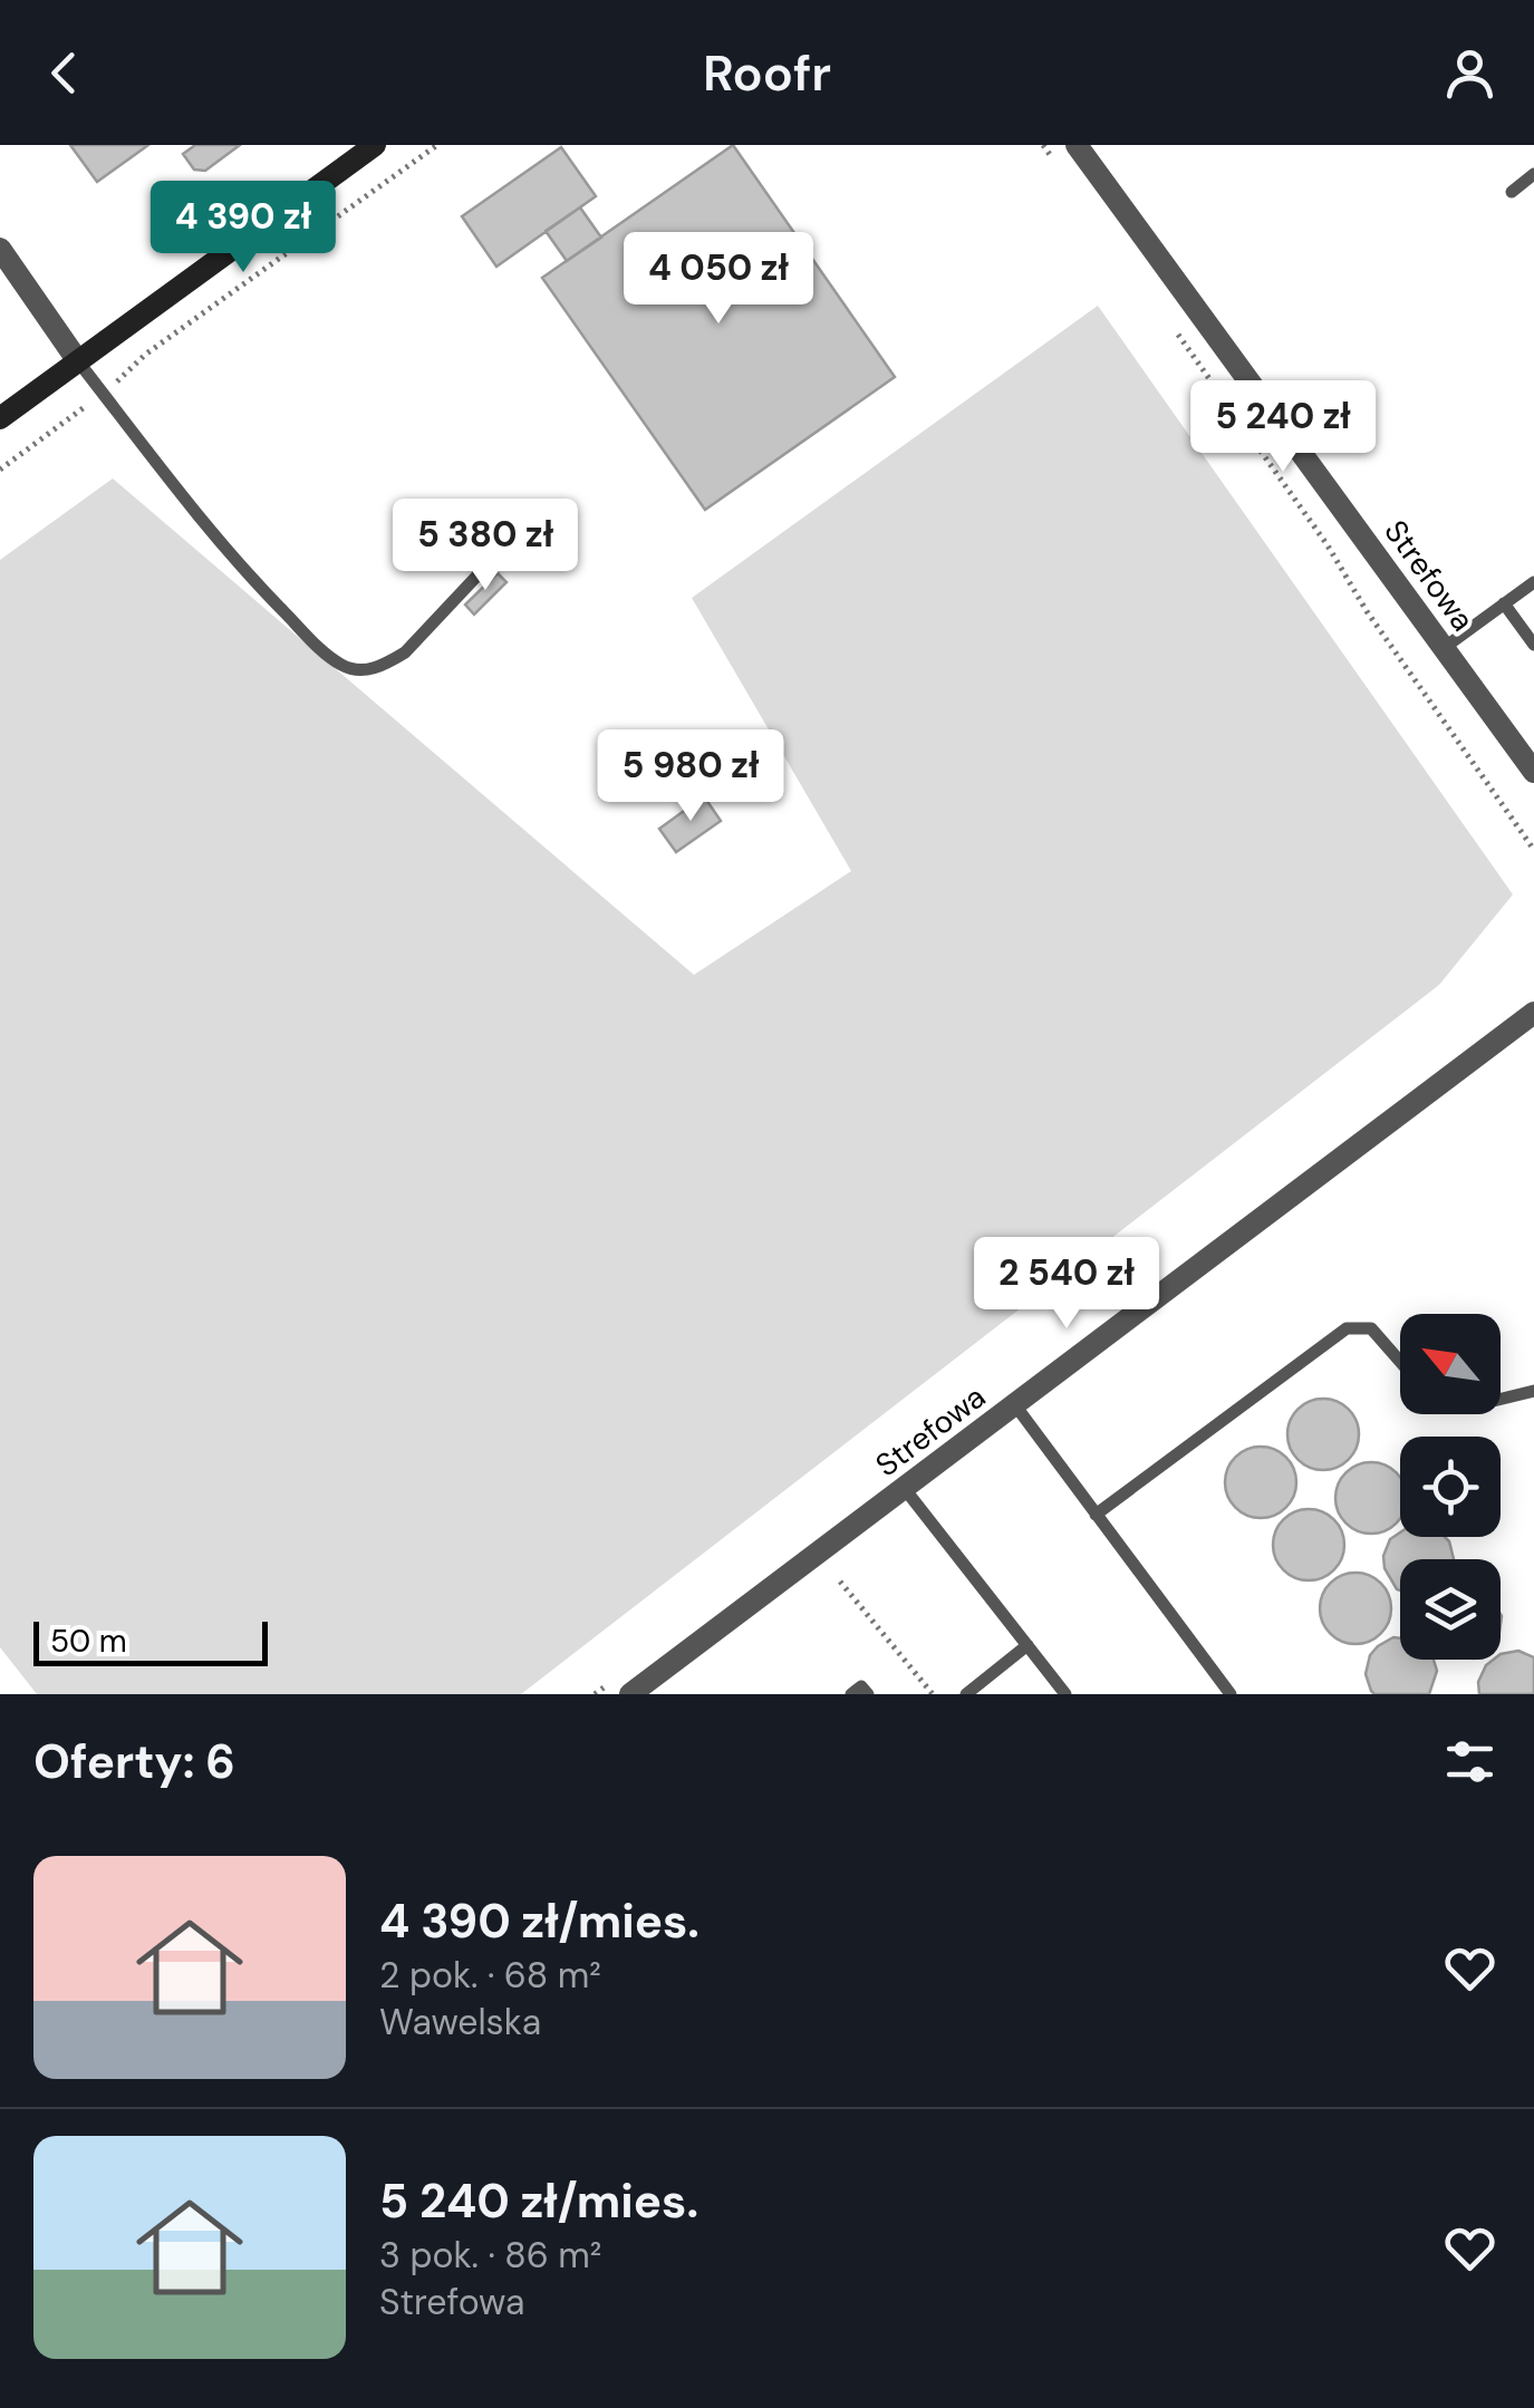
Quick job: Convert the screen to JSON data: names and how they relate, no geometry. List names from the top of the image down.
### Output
{
  "streets": {
    "street": ["Strefowa"]
  },
  "scale_bar": "50 m",
  "north": "top left",
  "page": {
    "header": "Roofr",
    "price": [
      "4 390 zł",
      "4 050 zł",
      "5 240 zł",
      "5 380 zł",
      "5 980 zł",
      "2 540 zł"
    ],
    "scale": "50 m",
    "heading": "Oferty: 6",
    "list": [
      {
        "name": "4 390 zł/mies.",
        "note": "2 pok. · 68 m² · Wawelska"
      },
      {
        "name": "5 240 zł/mies.",
        "note": "3 pok. · 86 m² · Strefowa"
      }
    ]
  }
}
